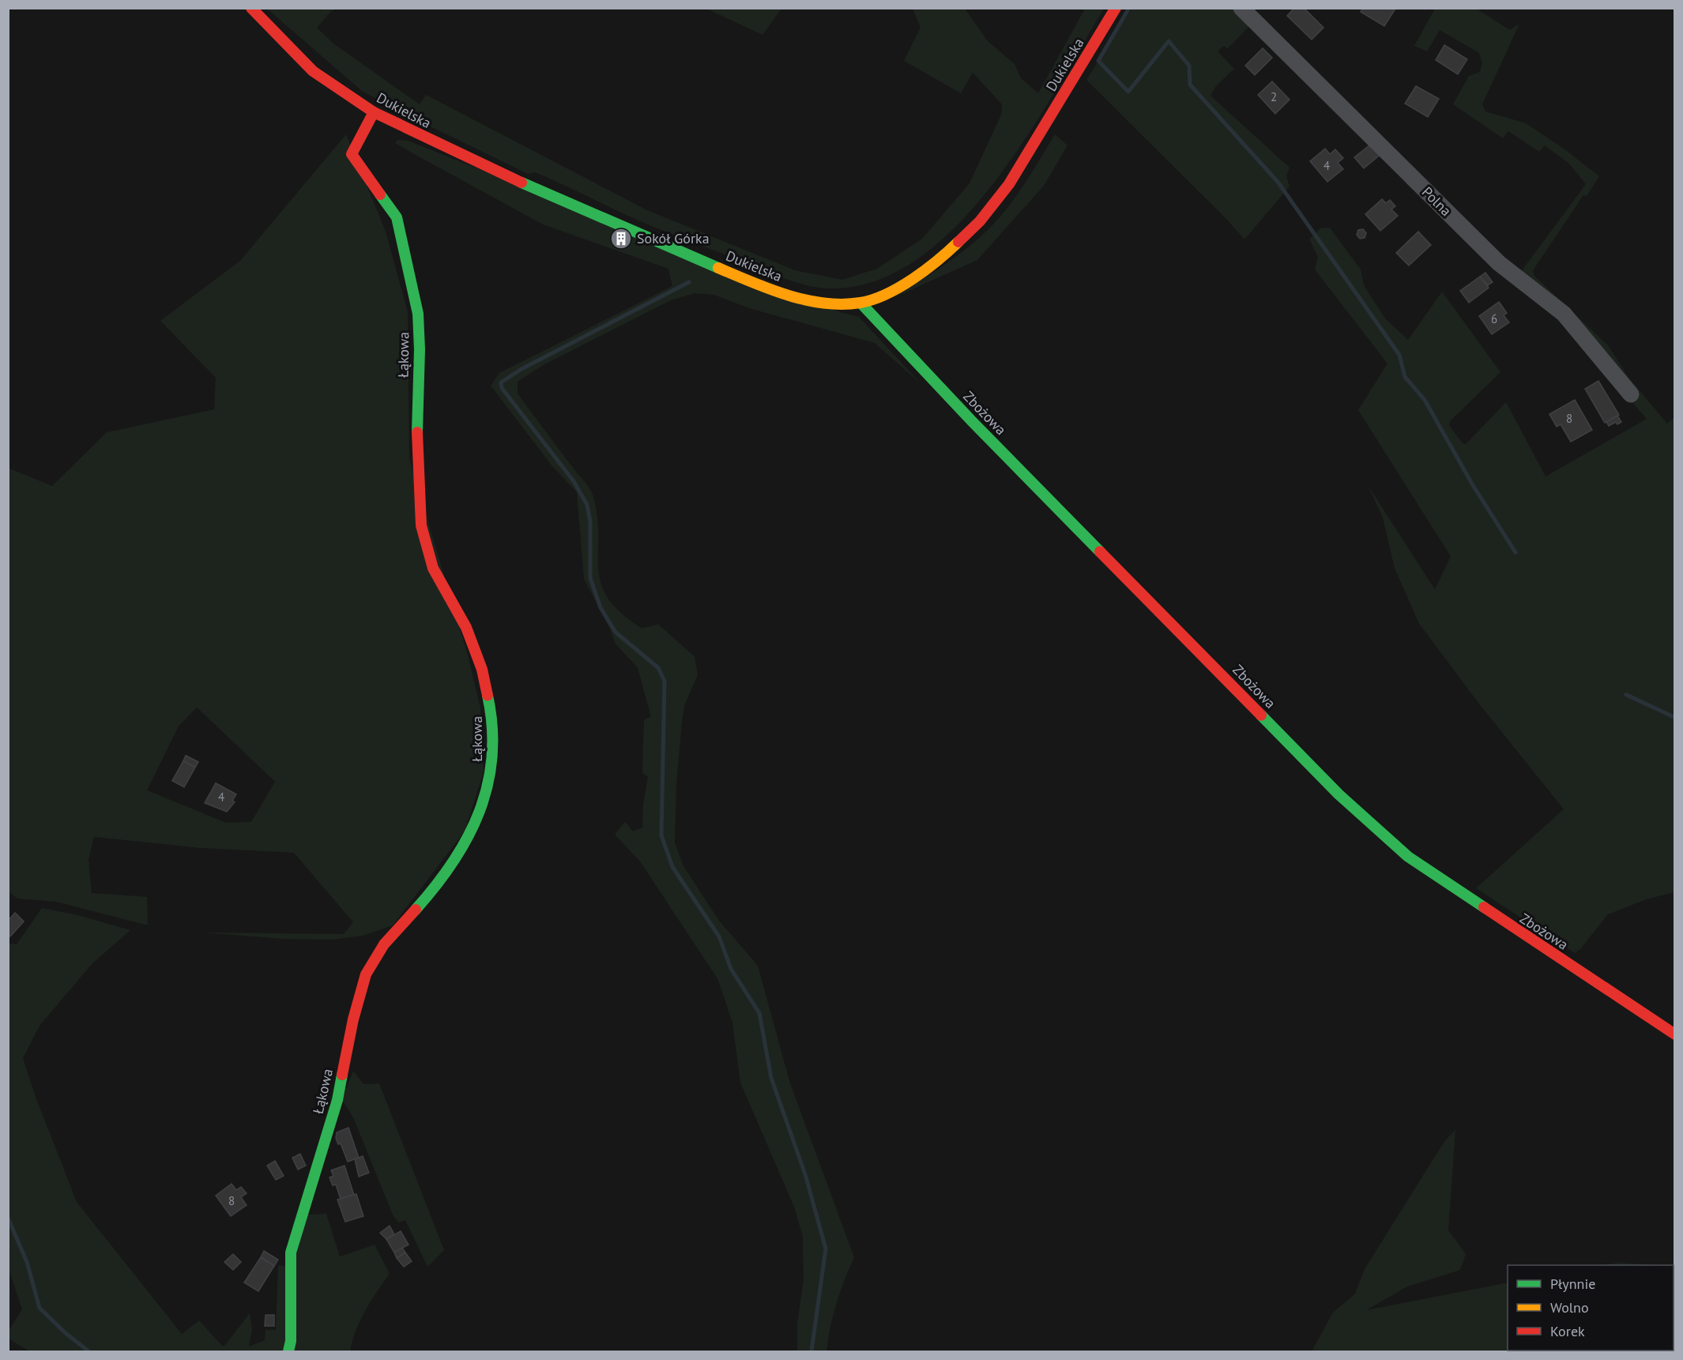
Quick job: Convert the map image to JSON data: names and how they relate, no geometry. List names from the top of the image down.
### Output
{
  "streets": {
    "street": [
      "Dukielska",
      "Polna",
      "Łąkowa",
      "Zbożowa"
    ]
  },
  "crossings": [
    ["Dukielska", "Łąkowa"],
    ["Dukielska", "Zbożowa"]
  ],
  "places": {
    "building": ["Sokół Górka"]
  },
  "house_numbers": [
    "2",
    "4",
    "6",
    "8",
    "4",
    "8"
  ],
  "legend": ["Płynnie", "Wolno", "Korek"]
}
